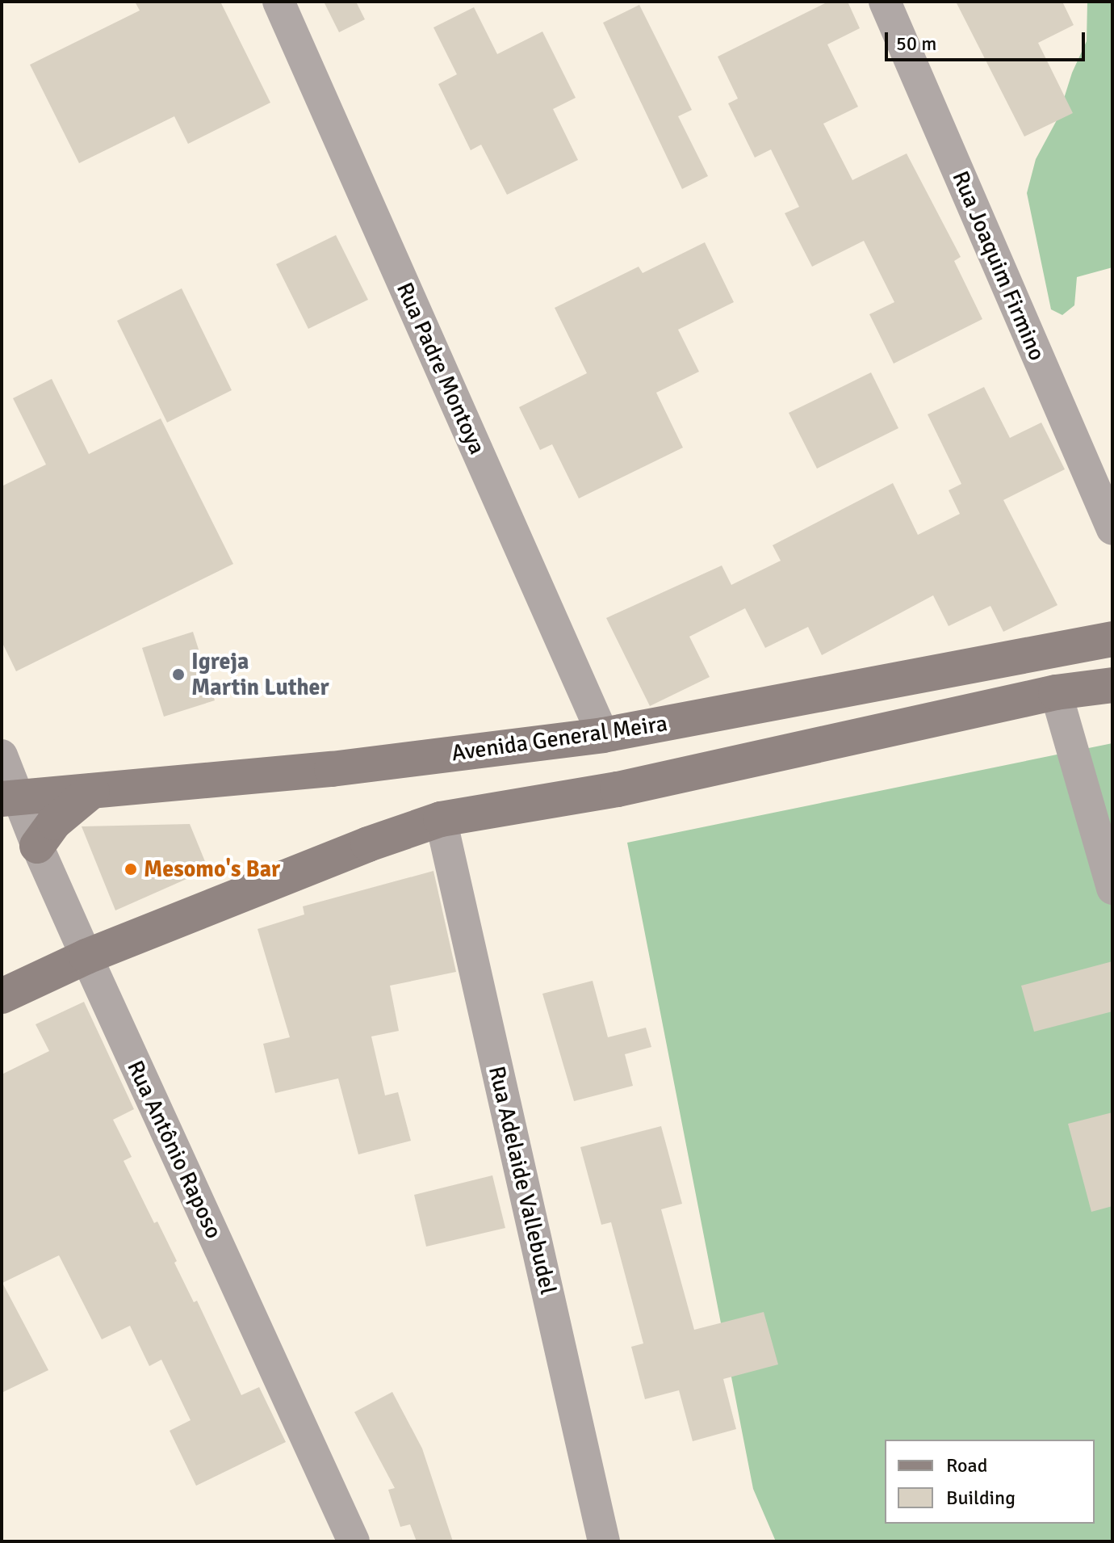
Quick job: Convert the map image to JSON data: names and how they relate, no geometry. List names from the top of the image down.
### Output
{
  "streets": {
    "main road": ["Avenida General Meira"],
    "street": [
      "Rua Joaquim Firmino",
      "Rua Padre Montoya",
      "Rua Antônio Raposo",
      "Rua Adelaide Vallebudel"
    ]
  },
  "crossings": [
    ["Rua Padre Montoya", "Avenida General Meira"],
    ["Avenida General Meira", "Rua Antônio Raposo"]
  ],
  "places": ["Igreja Martin Luther", "Mesomo's Bar"],
  "legend": ["Road", "Building"],
  "scale_bar": "50 m"
}
